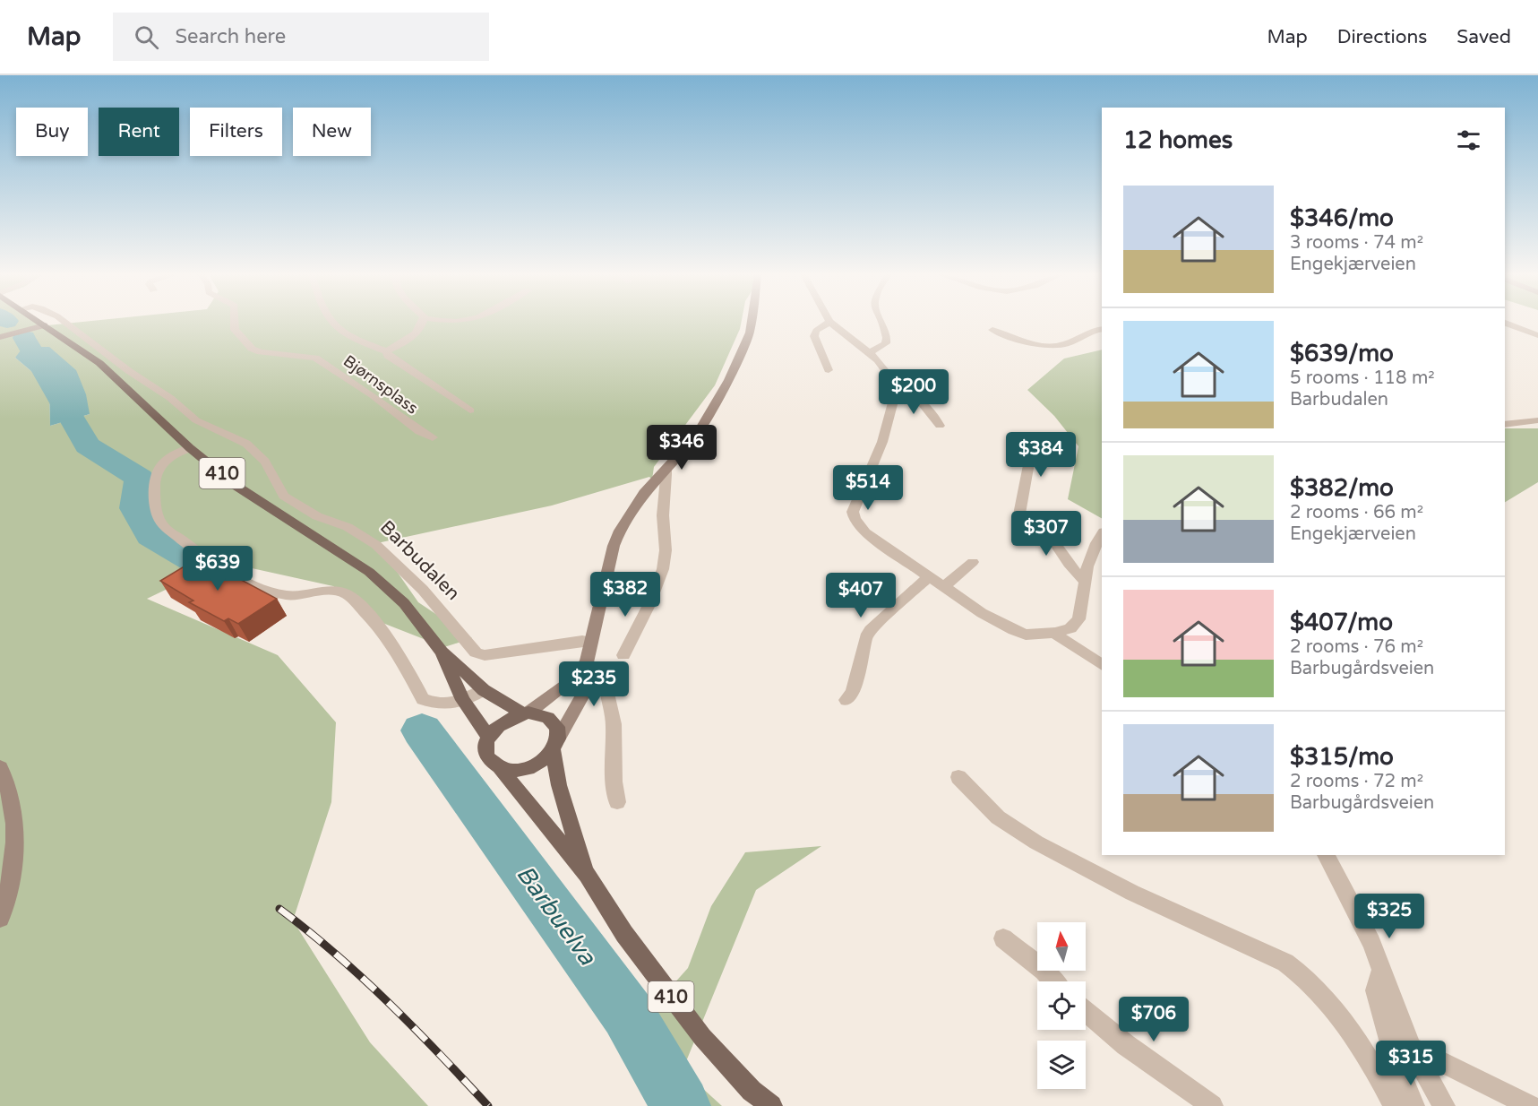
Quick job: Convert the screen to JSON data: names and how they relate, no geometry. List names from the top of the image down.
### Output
{
  "streets": {
    "main road": ["410", "Barbudalen"],
    "street": ["Bjørnsplass"]
  },
  "crossings": [
    ["410", "Barbudalen"]
  ],
  "water": ["Barbuelva"],
  "north": "top",
  "page": {
    "header": "Map",
    "search": "Search here",
    "nav": ["Map", "Directions", "Saved"],
    "chip": [
      "Buy",
      "Rent",
      "Filters",
      "New"
    ],
    "heading": "12 homes",
    "list": [
      {
        "name": "$346/mo",
        "note": "3 rooms · 74 m² · Engekjærveien"
      },
      {
        "name": "$639/mo",
        "note": "5 rooms · 118 m² · Barbudalen"
      },
      {
        "name": "$382/mo",
        "note": "2 rooms · 66 m² · Engekjærveien"
      },
      {
        "name": "$407/mo",
        "note": "2 rooms · 76 m² · Barbugårdsveien"
      },
      {
        "name": "$315/mo",
        "note": "2 rooms · 72 m² · Barbugårdsveien"
      }
    ],
    "price": [
      "$200",
      "$346",
      "$384",
      "$514",
      "$307",
      "$639",
      "$382",
      "$407",
      "$235",
      "$325",
      "$706",
      "$315"
    ]
  }
}
